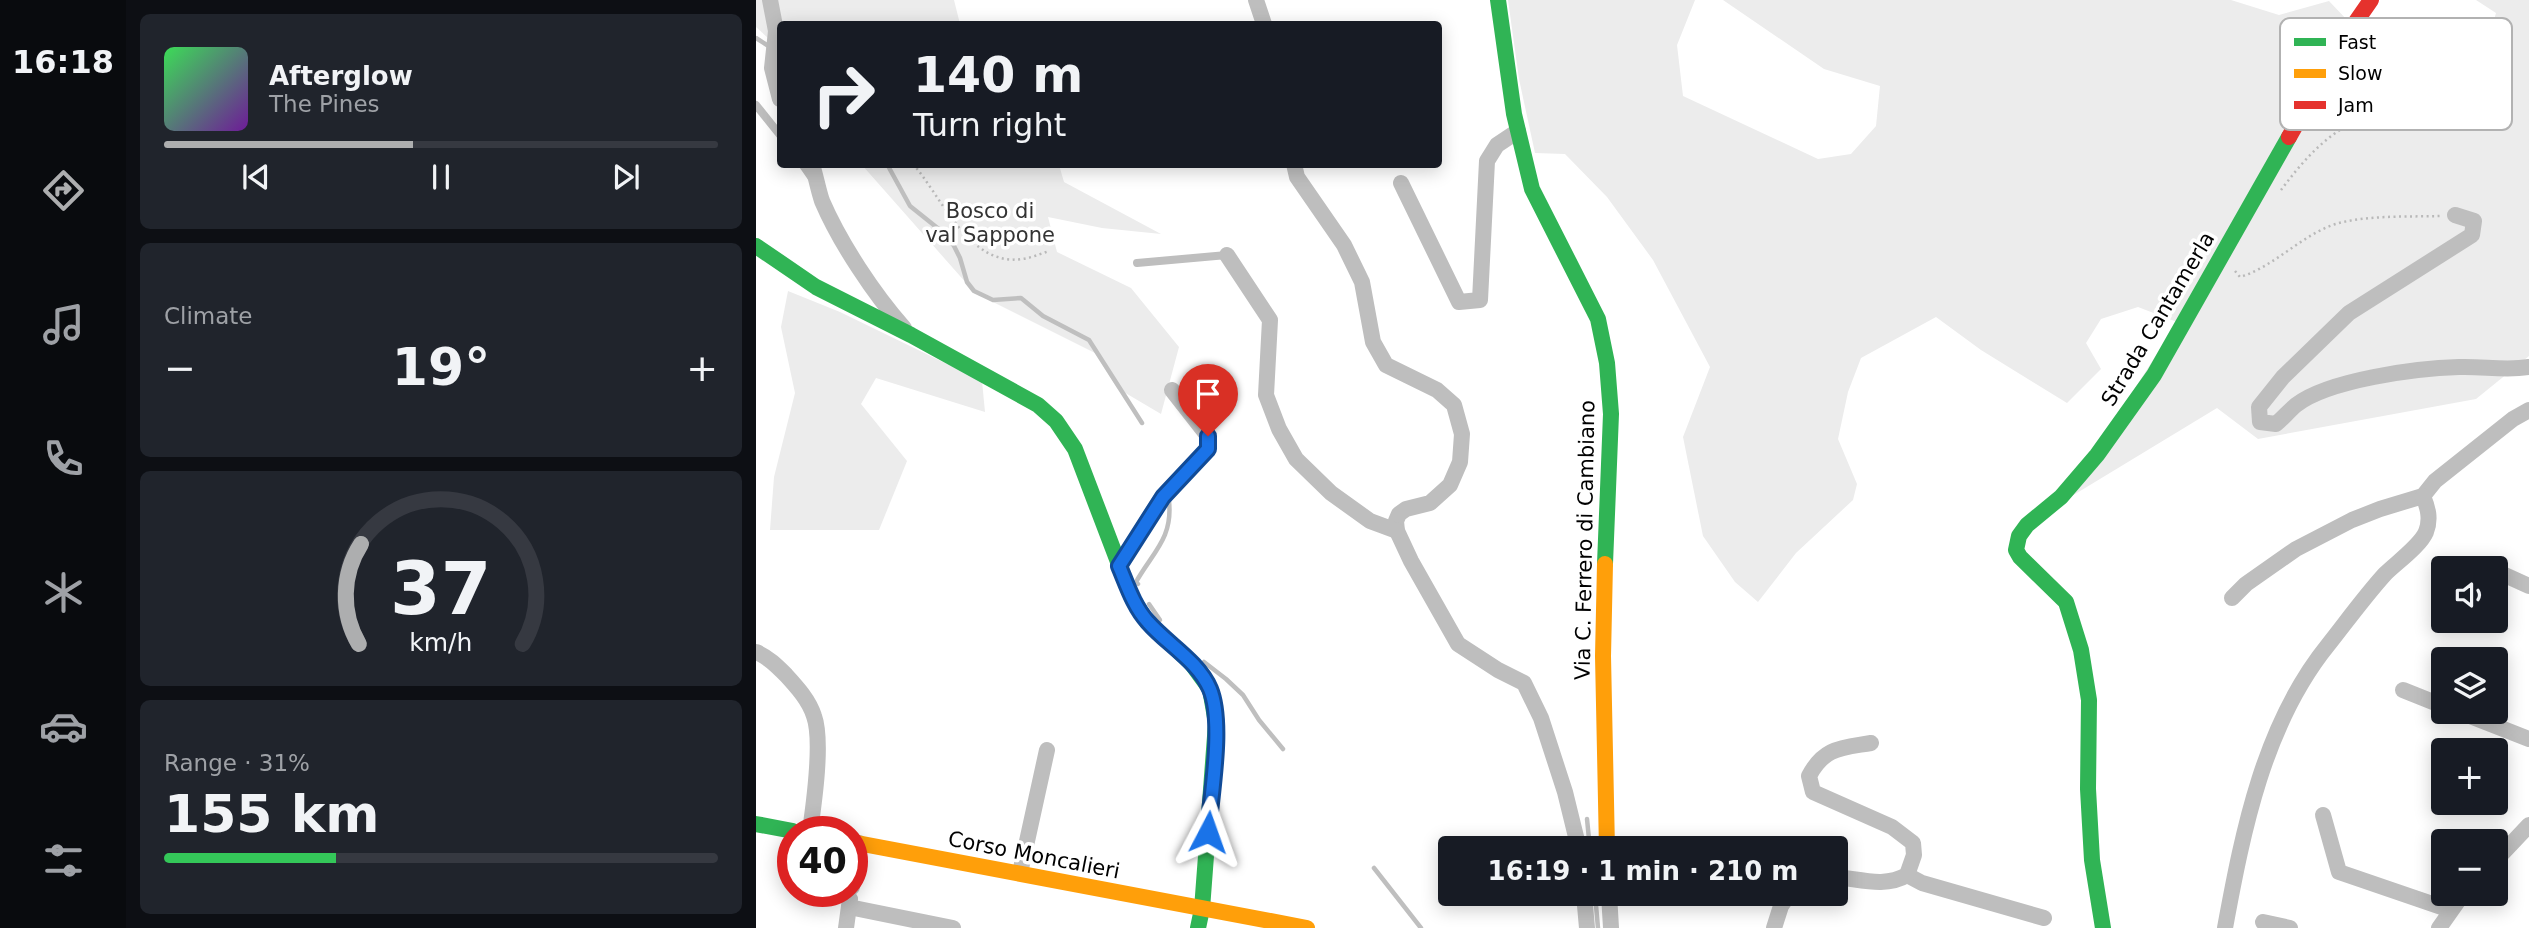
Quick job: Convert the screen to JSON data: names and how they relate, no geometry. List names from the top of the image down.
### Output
{
  "streets": {
    "street": ["Strada Cantamerla", "Via C. Ferrero di Cambiano", "Corso Moncalieri"]
  },
  "parks": ["Bosco di val Sappone"],
  "legend": ["Fast", "Slow", "Jam"],
  "page": {
    "tabs": "16:18",
    "turn": ["140 m", "Turn right"],
    "song": ["Afterglow", "The Pines"],
    "tile": [
      "Climate",
      ["Range · 31%", "155 km"]
    ],
    "heat": ["−", "19°", "+"],
    "map_buttons": ["+", "−"],
    "limit": "40",
    "trip": "16:19 · 1 min · 210 m",
    "gauge": ["37", "km/h"]
  }
}
